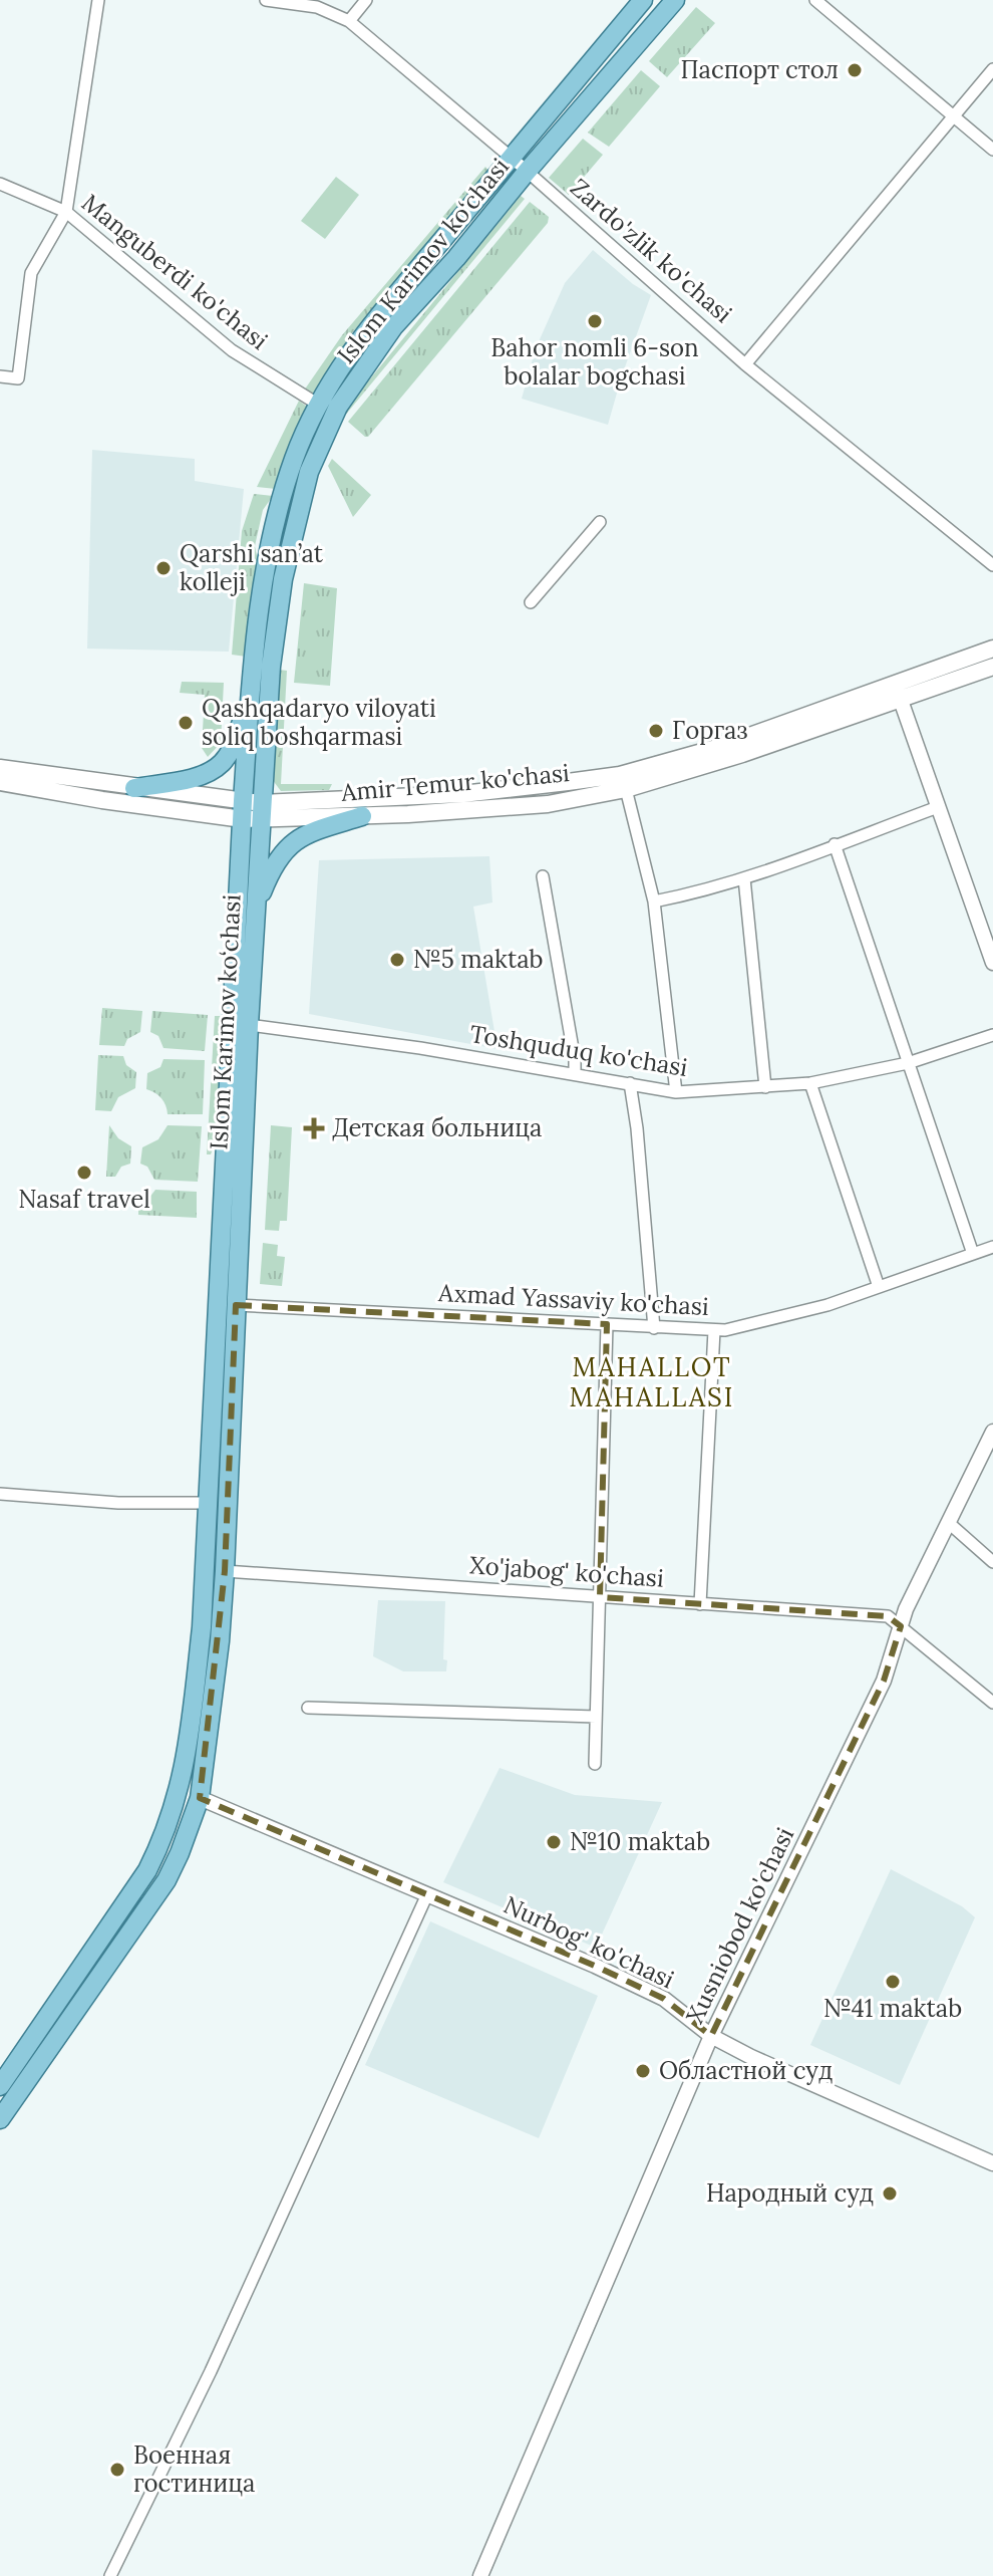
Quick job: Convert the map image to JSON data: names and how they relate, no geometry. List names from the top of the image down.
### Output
{
  "streets": {
    "main road": ["Islom Karimov ko‘chasi", "Amir Temur ko'chasi"],
    "street": [
      "Zardo'zlik ko'chasi",
      "Manguberdi ko'chasi",
      "Toshquduq ko'chasi",
      "Axmad Yassaviy ko'chasi",
      "Xo'jabog' ko'chasi",
      "Xusniobod ko'chasi",
      "Nurbog' ko'chasi"
    ]
  },
  "crossings": [
    ["Zardo'zlik ko'chasi", "Islom Karimov ko‘chasi"],
    ["Islom Karimov ko‘chasi", "Manguberdi ko'chasi"],
    ["Islom Karimov ko‘chasi", "Amir Temur ko'chasi"],
    ["Islom Karimov ko‘chasi", "Toshquduq ko'chasi"],
    ["Islom Karimov ko‘chasi", "Axmad Yassaviy ko'chasi"],
    ["Islom Karimov ko‘chasi", "Xo'jabog' ko'chasi"],
    ["Islom Karimov ko‘chasi", "Nurbog' ko'chasi"],
    ["Xo'jabog' ko'chasi", "Xusniobod ko'chasi"],
    ["Xusniobod ko'chasi", "Nurbog' ko'chasi"]
  ],
  "districts": ["MAHALLOT MAHALLASI"],
  "places": {
    "other": [
      "Паспорт стол",
      "Bahor nomli 6-son bolalar bogchasi",
      "Qarshi san’at kolleji",
      "Qashqadaryo viloyati soliq boshqarmasi",
      "Горгаз",
      "№5 maktab",
      "Nasaf travel",
      "№10 maktab",
      "№41 maktab",
      "Областной суд",
      "Народный суд",
      "Военная гостиница"
    ],
    "health": ["Детская больница"]
  }
}
